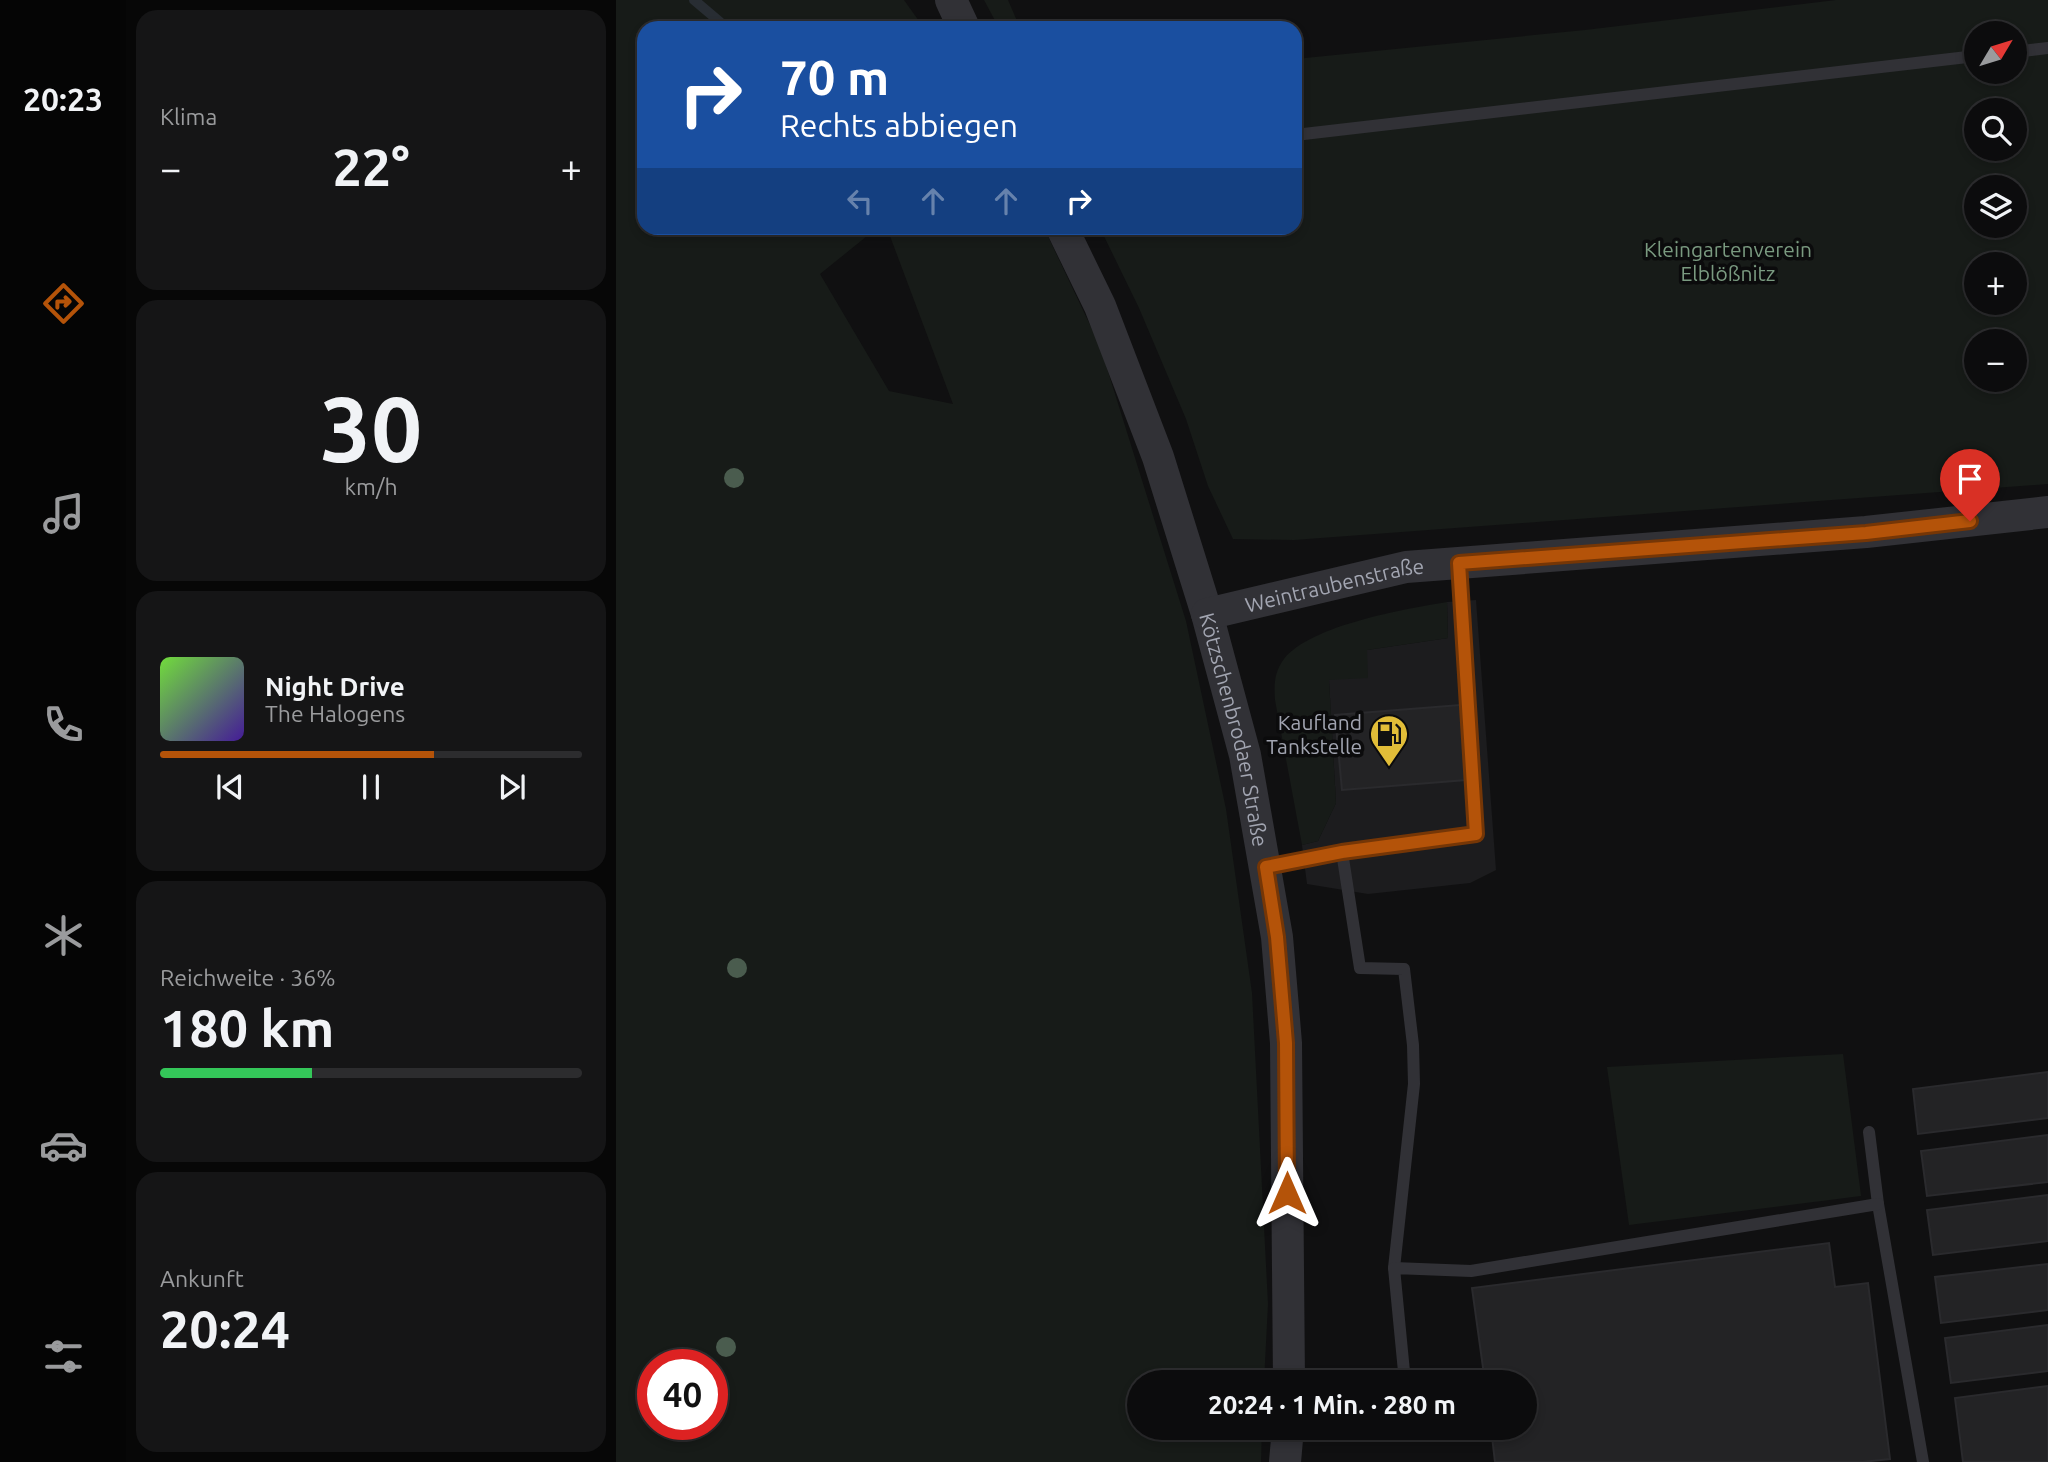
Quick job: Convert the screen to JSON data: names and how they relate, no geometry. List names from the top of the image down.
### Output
{
  "streets": {
    "street": ["Weintraubenstraße", "Kötzschenbrodaer Straße"]
  },
  "crossings": [
    ["Weintraubenstraße", "Kötzschenbrodaer Straße"]
  ],
  "parks": ["Kleingartenverein Elblößnitz"],
  "places": {
    "fuel station": ["Kaufland Tankstelle"]
  },
  "north": "top right",
  "page": {
    "tabs": "20:23",
    "tile": [
      "Klima",
      ["30", "km/h"],
      ["Reichweite · 36%", "180 km"],
      ["Ankunft", "20:24"]
    ],
    "map_buttons": ["+", "−"],
    "turn": ["70 m", "Rechts abbiegen"],
    "heat": ["−", "22°", "+"],
    "song": ["Night Drive", "The Halogens"],
    "limit": "40",
    "trip": "20:24 · 1 Min. · 280 m"
  }
}
